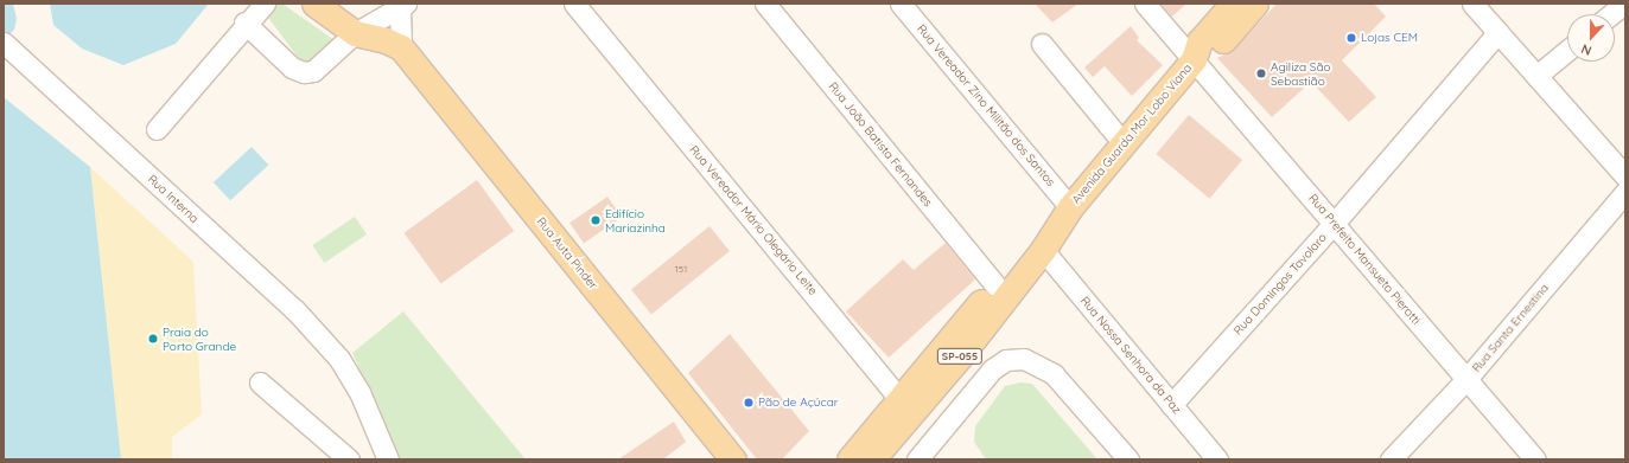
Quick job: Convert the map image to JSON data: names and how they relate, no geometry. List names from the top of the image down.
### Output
{
  "streets": {
    "main road": ["Avenida Guarda Mor Lobo Viana", "Rua Auta Pinder", "SP-055"],
    "street": [
      "Rua Vereador Zino Militão dos Santos",
      "Rua João Batista Fernandes",
      "Rua Interna",
      "Rua Vereador Mário Olegário Leite",
      "Rua Prefeito Mansueto Pierotti",
      "Rua Domingos Tavolaro",
      "Rua Santa Ernestina",
      "Rua Nossa Senhora da Paz"
    ]
  },
  "crossings": [
    ["Rua Vereador Zino Militão dos Santos", "Avenida Guarda Mor Lobo Viana"],
    ["Avenida Guarda Mor Lobo Viana", "Rua João Batista Fernandes"],
    ["Avenida Guarda Mor Lobo Viana", "Rua Vereador Mário Olegário Leite"],
    ["Avenida Guarda Mor Lobo Viana", "Rua Prefeito Mansueto Pierotti"],
    ["Avenida Guarda Mor Lobo Viana", "Rua Nossa Senhora da Paz"],
    ["Rua Prefeito Mansueto Pierotti", "Rua Domingos Tavolaro"],
    ["Rua Prefeito Mansueto Pierotti", "Rua Santa Ernestina"],
    ["Rua Domingos Tavolaro", "Rua Nossa Senhora da Paz"]
  ],
  "places": [
    "Lojas CEM",
    "Agiliza São Sebastião",
    "Edifício Mariazinha",
    "Praia do Porto Grande",
    "Pão de Açúcar"
  ],
  "house_numbers": ["151"],
  "north": "bottom"
}
